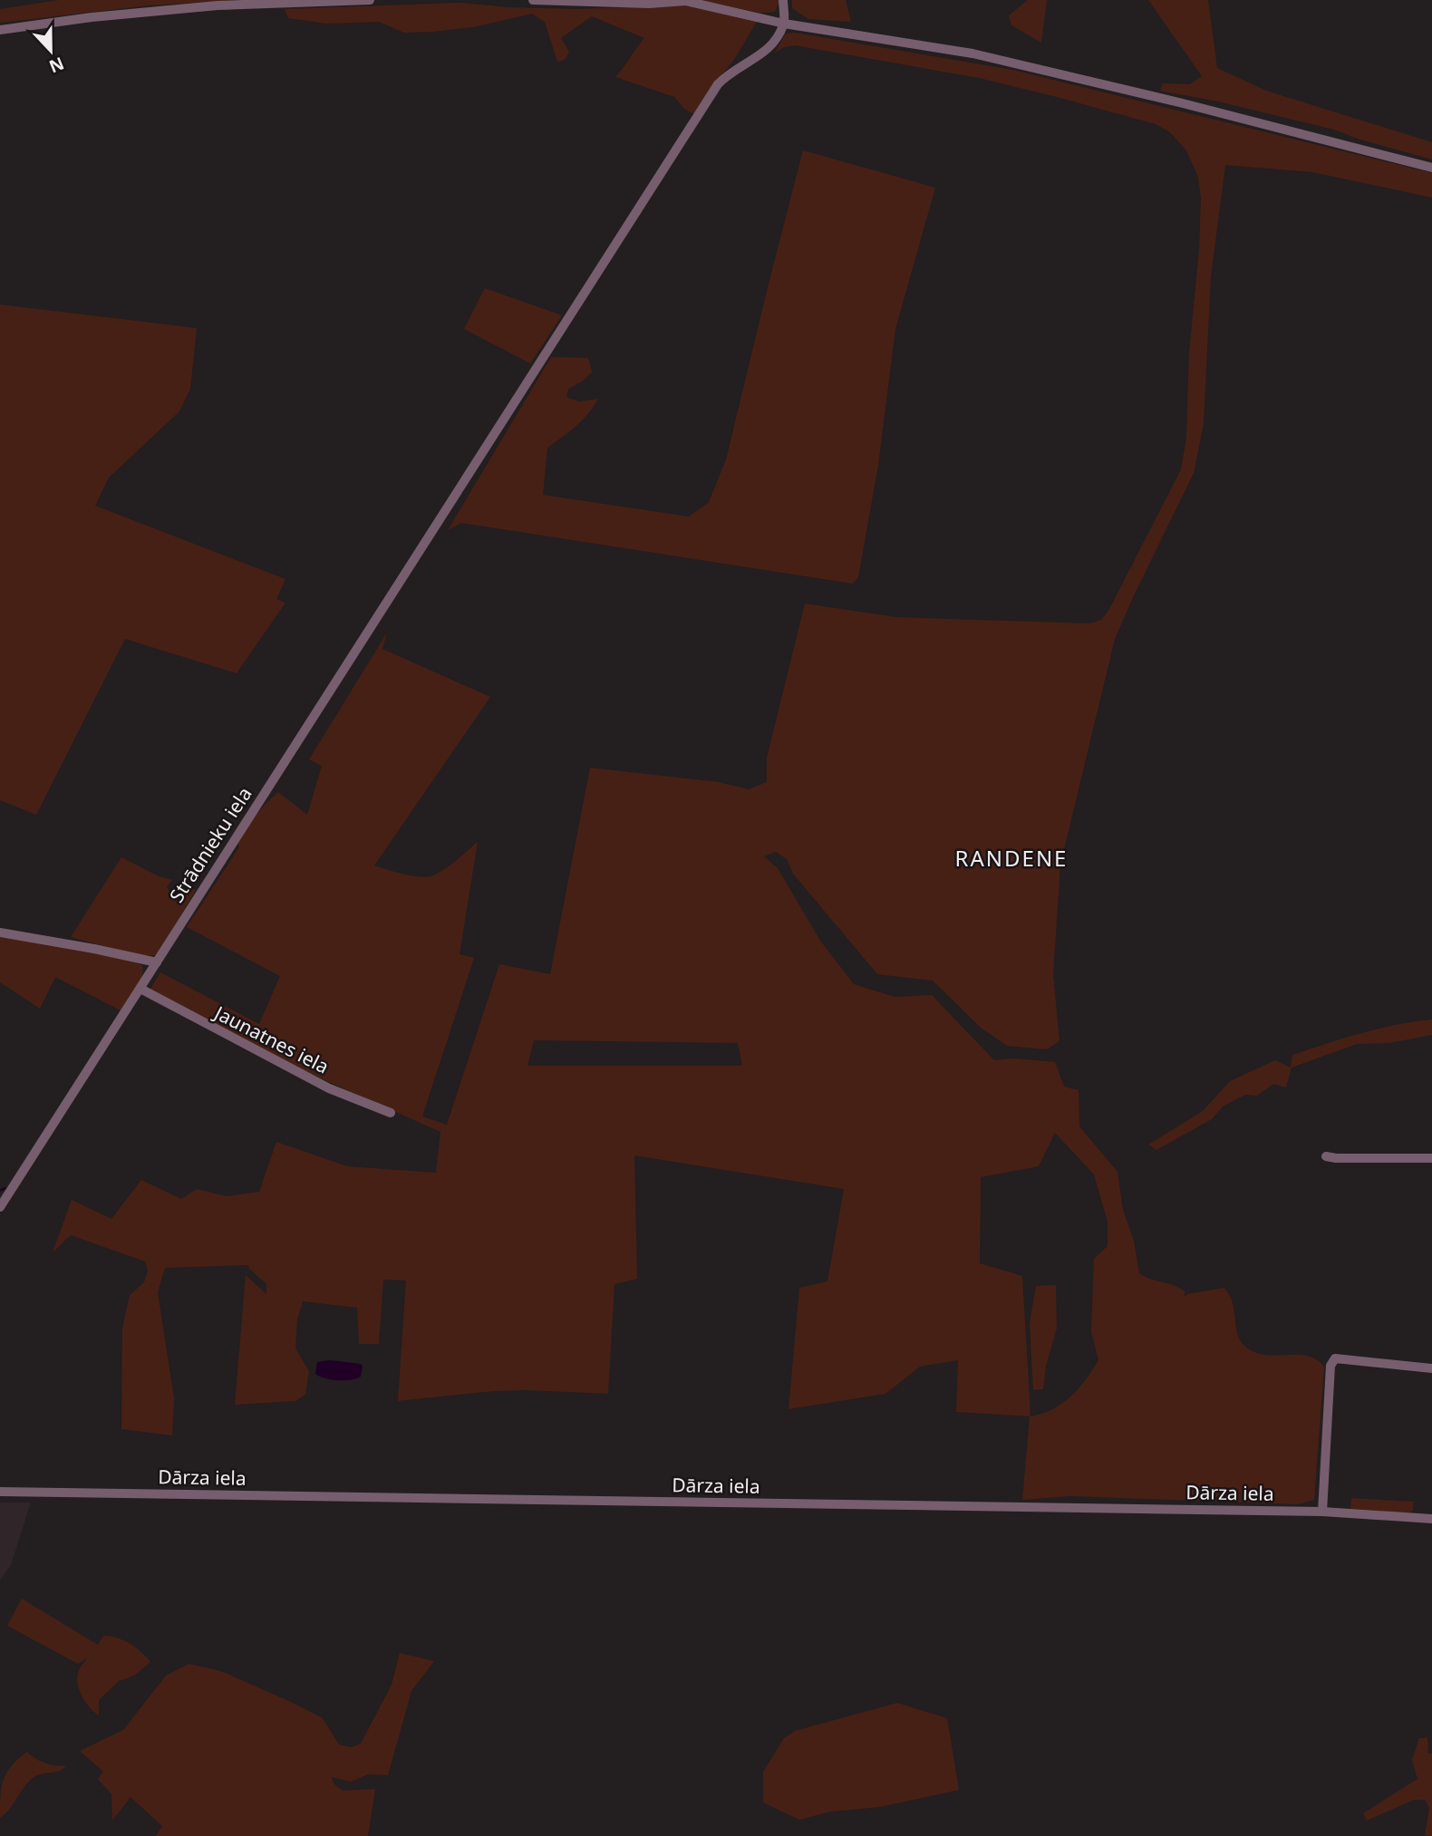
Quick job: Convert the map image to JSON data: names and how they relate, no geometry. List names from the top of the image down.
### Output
{
  "streets": {
    "street": ["Strādnieku iela", "Jaunatnes iela", "Dārza iela"]
  },
  "crossings": [
    ["Strādnieku iela", "Jaunatnes iela"]
  ],
  "districts": ["RANDENE"],
  "north": "bottom"
}
